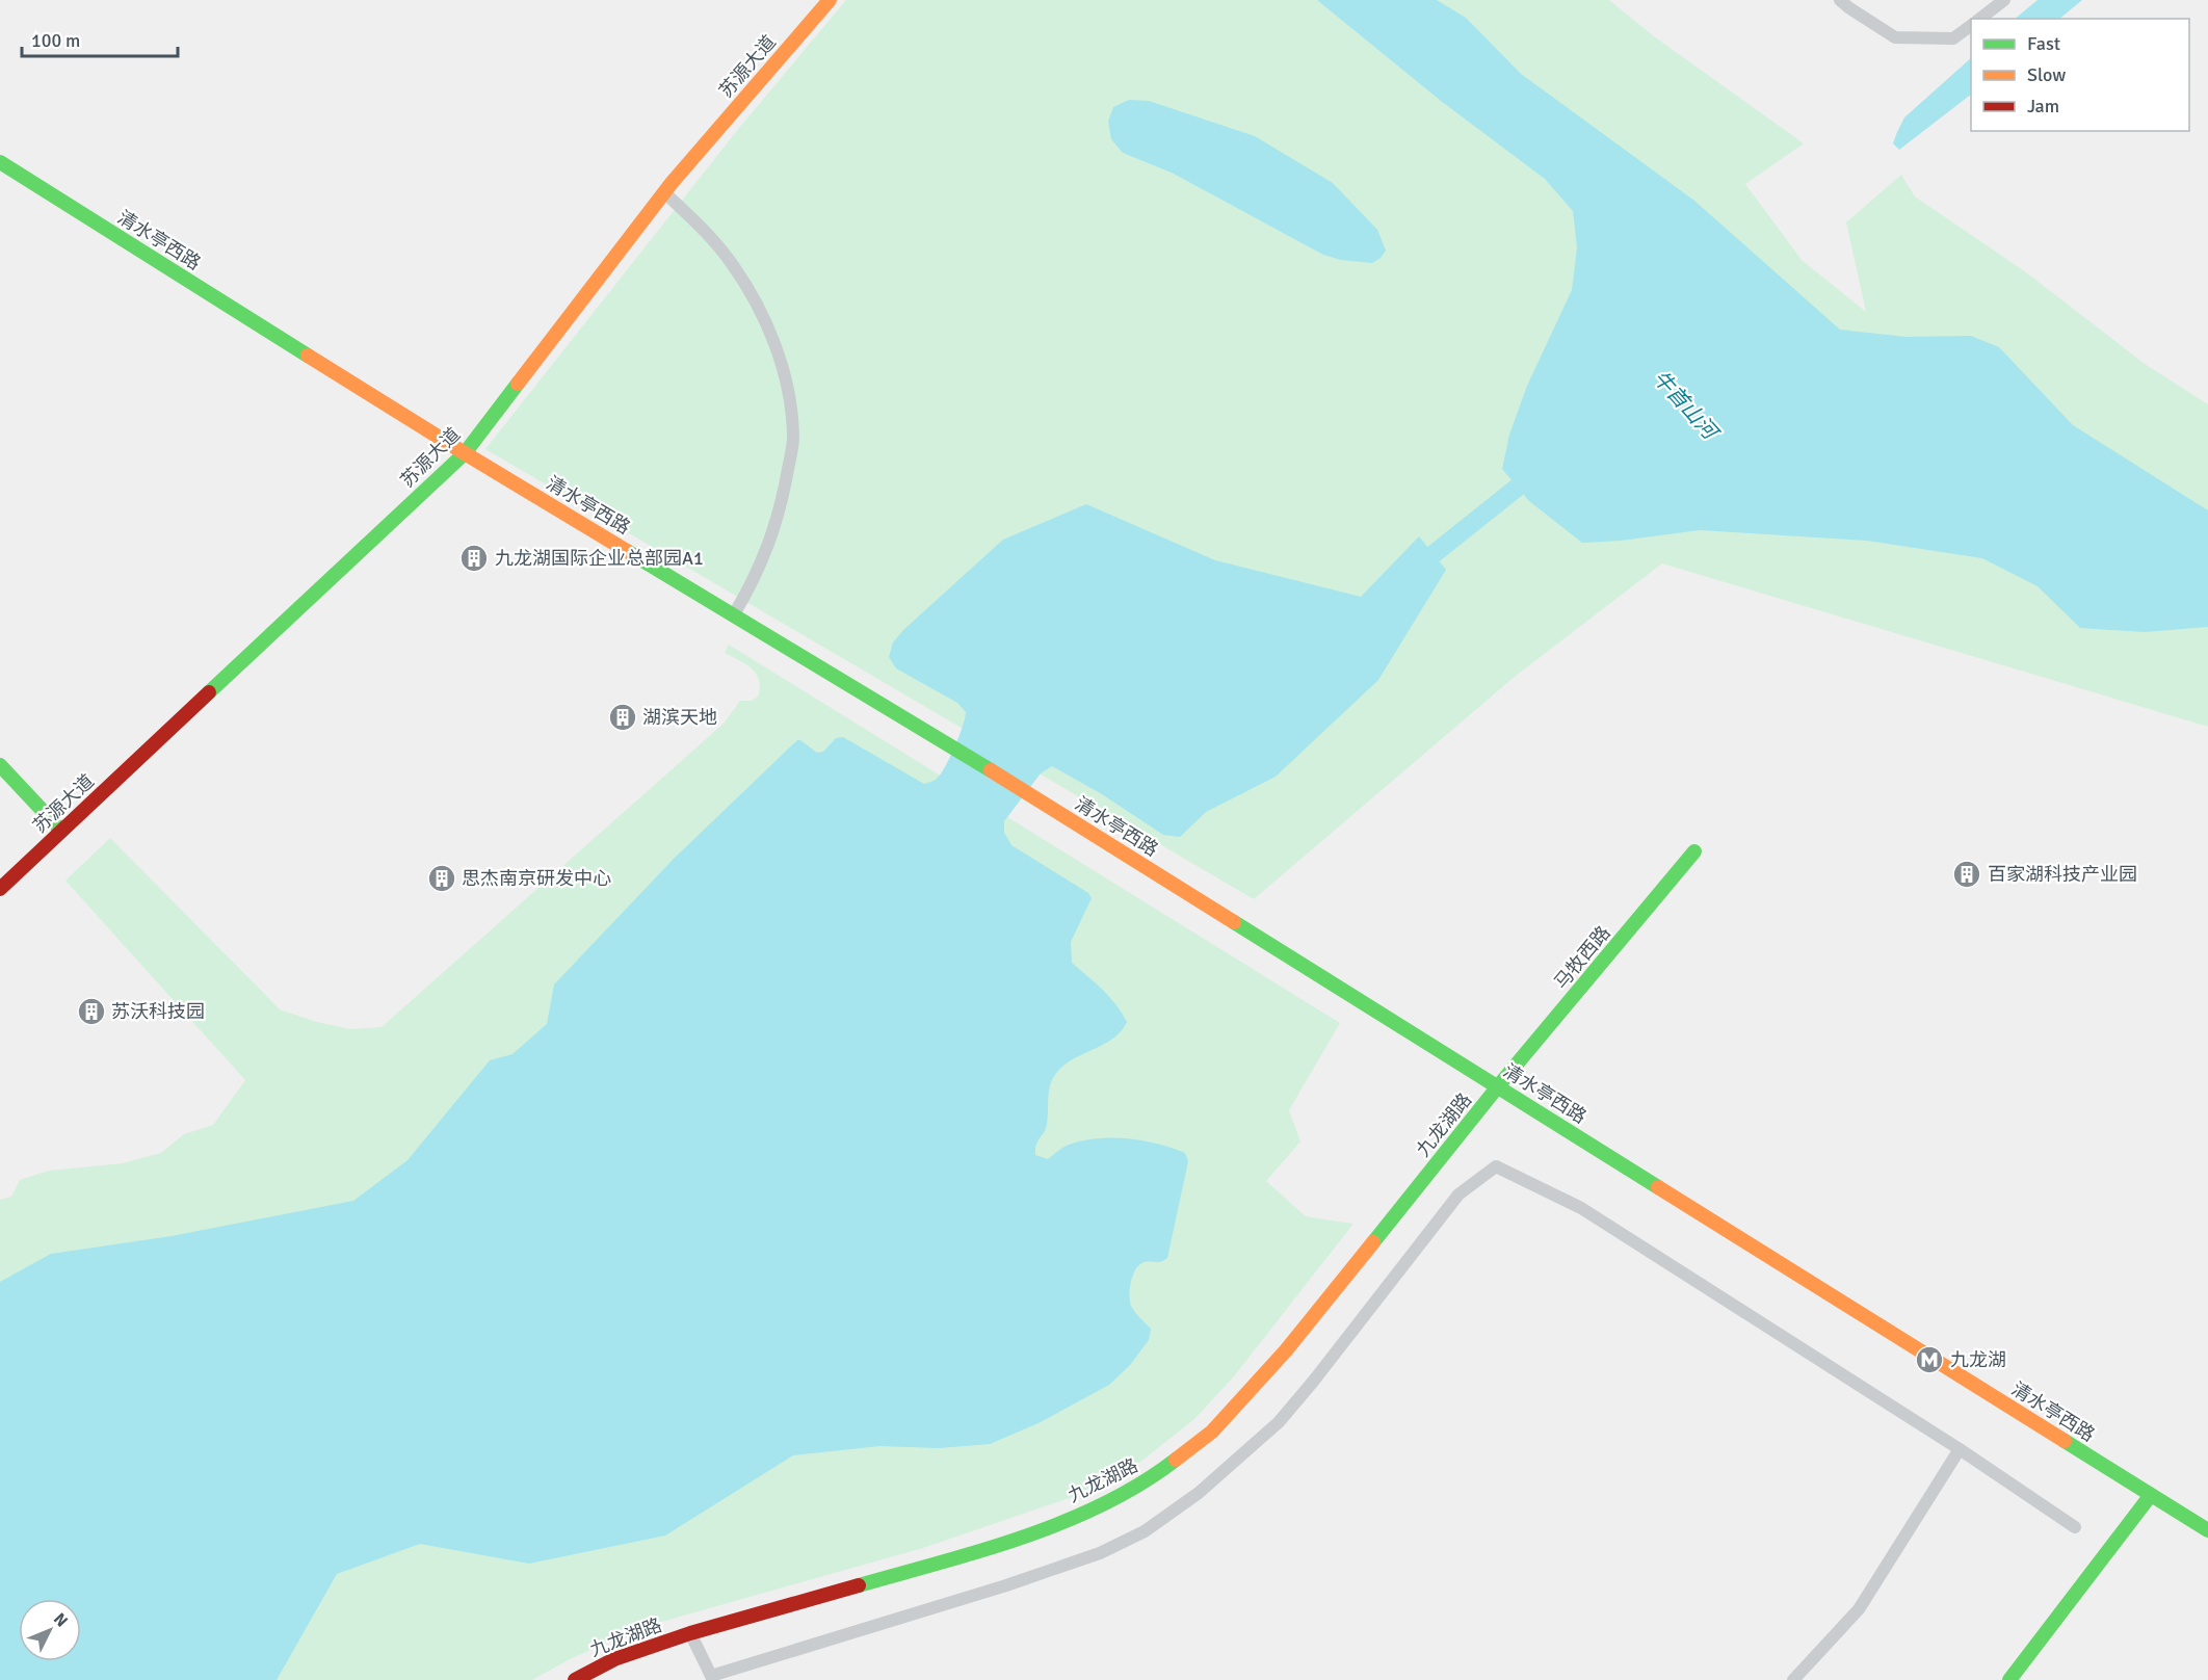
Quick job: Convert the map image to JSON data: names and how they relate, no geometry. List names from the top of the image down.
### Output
{
  "streets": {
    "main road": [
      "苏源大道",
      "清水亭西路",
      "马牧西路",
      "九龙湖路"
    ]
  },
  "crossings": [
    ["苏源大道", "清水亭西路"],
    ["清水亭西路", "马牧西路"],
    ["清水亭西路", "九龙湖路"],
    ["马牧西路", "九龙湖路"]
  ],
  "water": ["牛首山河"],
  "places": {
    "building": [
      "九龙湖国际企业总部园A1",
      "湖滨天地",
      "百家湖科技产业园",
      "思杰南京研发中心",
      "苏沃科技园"
    ],
    "metro station": ["九龙湖"]
  },
  "legend": ["Fast", "Slow", "Jam"],
  "scale_bar": "100 m",
  "north": "top right"
}
